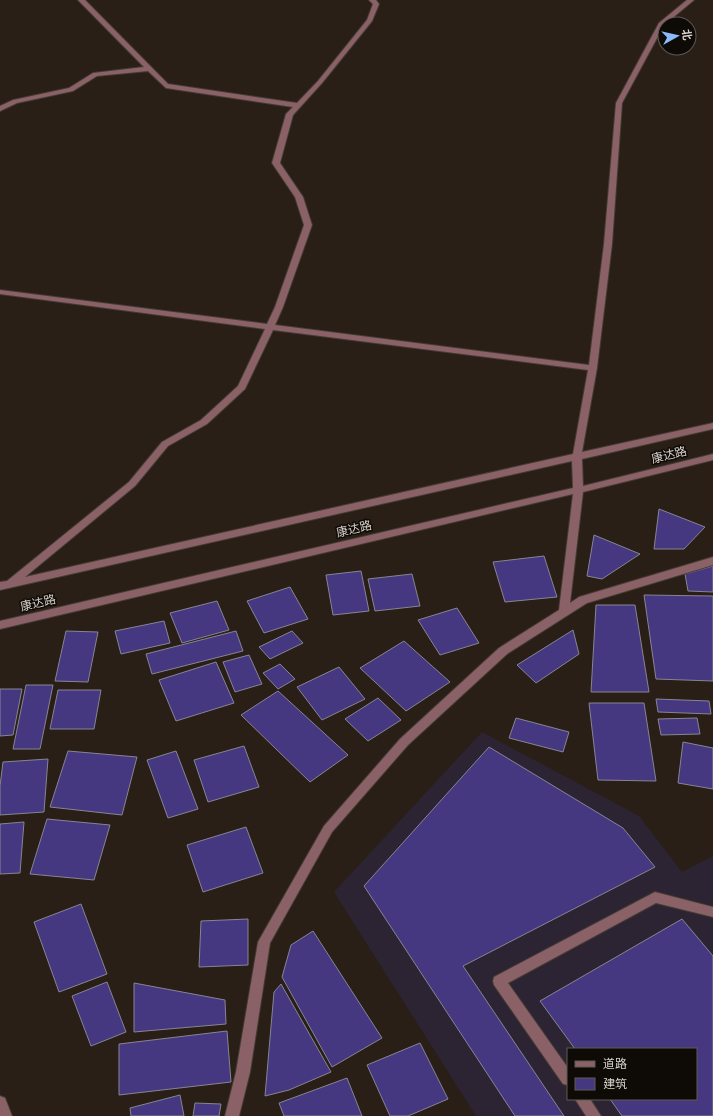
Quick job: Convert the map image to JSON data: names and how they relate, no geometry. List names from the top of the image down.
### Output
{
  "streets": {
    "street": ["康达路"]
  },
  "legend": ["道路", "建筑"],
  "north": "right"
}
